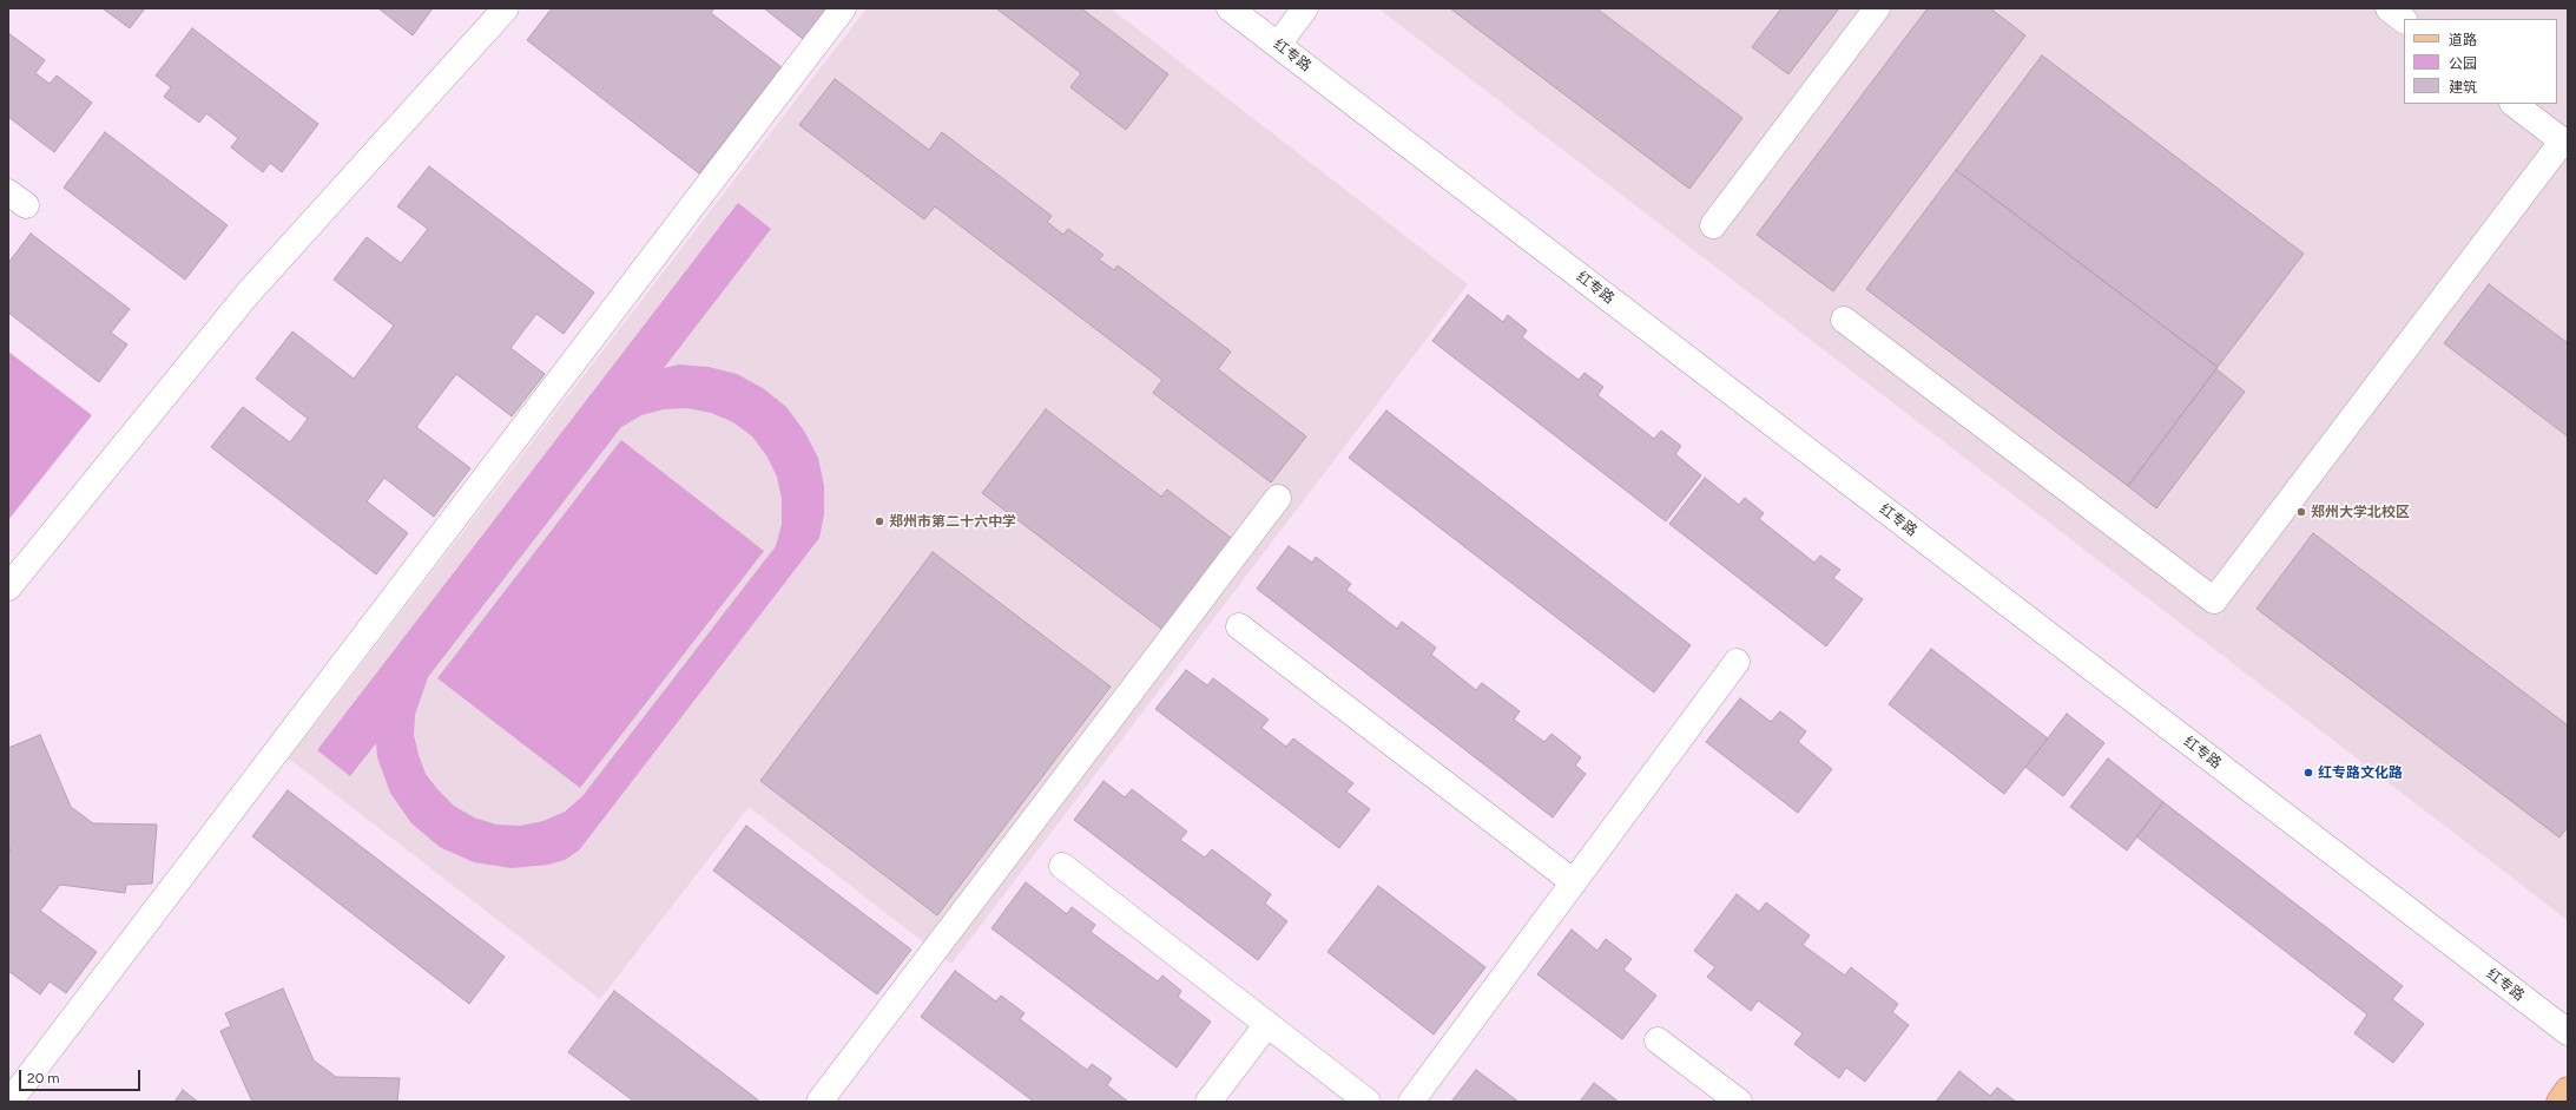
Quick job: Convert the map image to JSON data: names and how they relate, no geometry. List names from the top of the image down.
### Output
{
  "streets": {
    "street": ["红专路"]
  },
  "places": ["郑州大学北校区", "郑州市第二十六中学", "红专路文化路"],
  "legend": ["道路", "公园", "建筑"],
  "scale_bar": "20 m"
}
